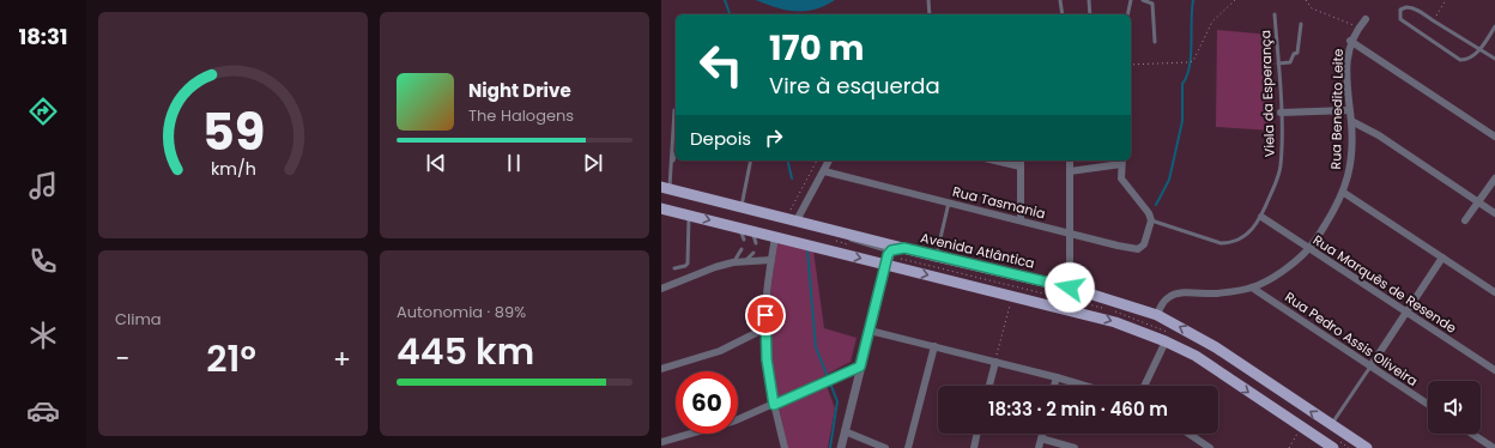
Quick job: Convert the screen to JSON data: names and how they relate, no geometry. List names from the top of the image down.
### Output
{
  "streets": {
    "main road": ["Avenida Atlântica"],
    "street": [
      "Rua Benedito Leite",
      "Rua Tasmania",
      "Rua Marquês de Resende",
      "Rua Pedro Assis Oliveira"
    ],
    "lane": ["Viela da Esperança"]
  },
  "crossings": [
    ["Viela da Esperança", "Rua Tasmania"],
    ["Viela da Esperança", "Rua Marquês de Resende"],
    ["Rua Benedito Leite", "Avenida Atlântica"],
    ["Rua Benedito Leite", "Rua Marquês de Resende"],
    ["Rua Benedito Leite", "Rua Pedro Assis Oliveira"]
  ],
  "page": {
    "tabs": "18:31",
    "turn": ["170 m", "Vire à esquerda"],
    "song": ["Night Drive", "The Halogens"],
    "then": "Depois",
    "tile": [
      "Clima",
      ["Autonomia · 89%", "445 km"]
    ],
    "heat": ["−", "21°", "+"],
    "limit": "60",
    "trip": "18:33 · 2 min · 460 m",
    "gauge": ["59", "km/h"]
  }
}
